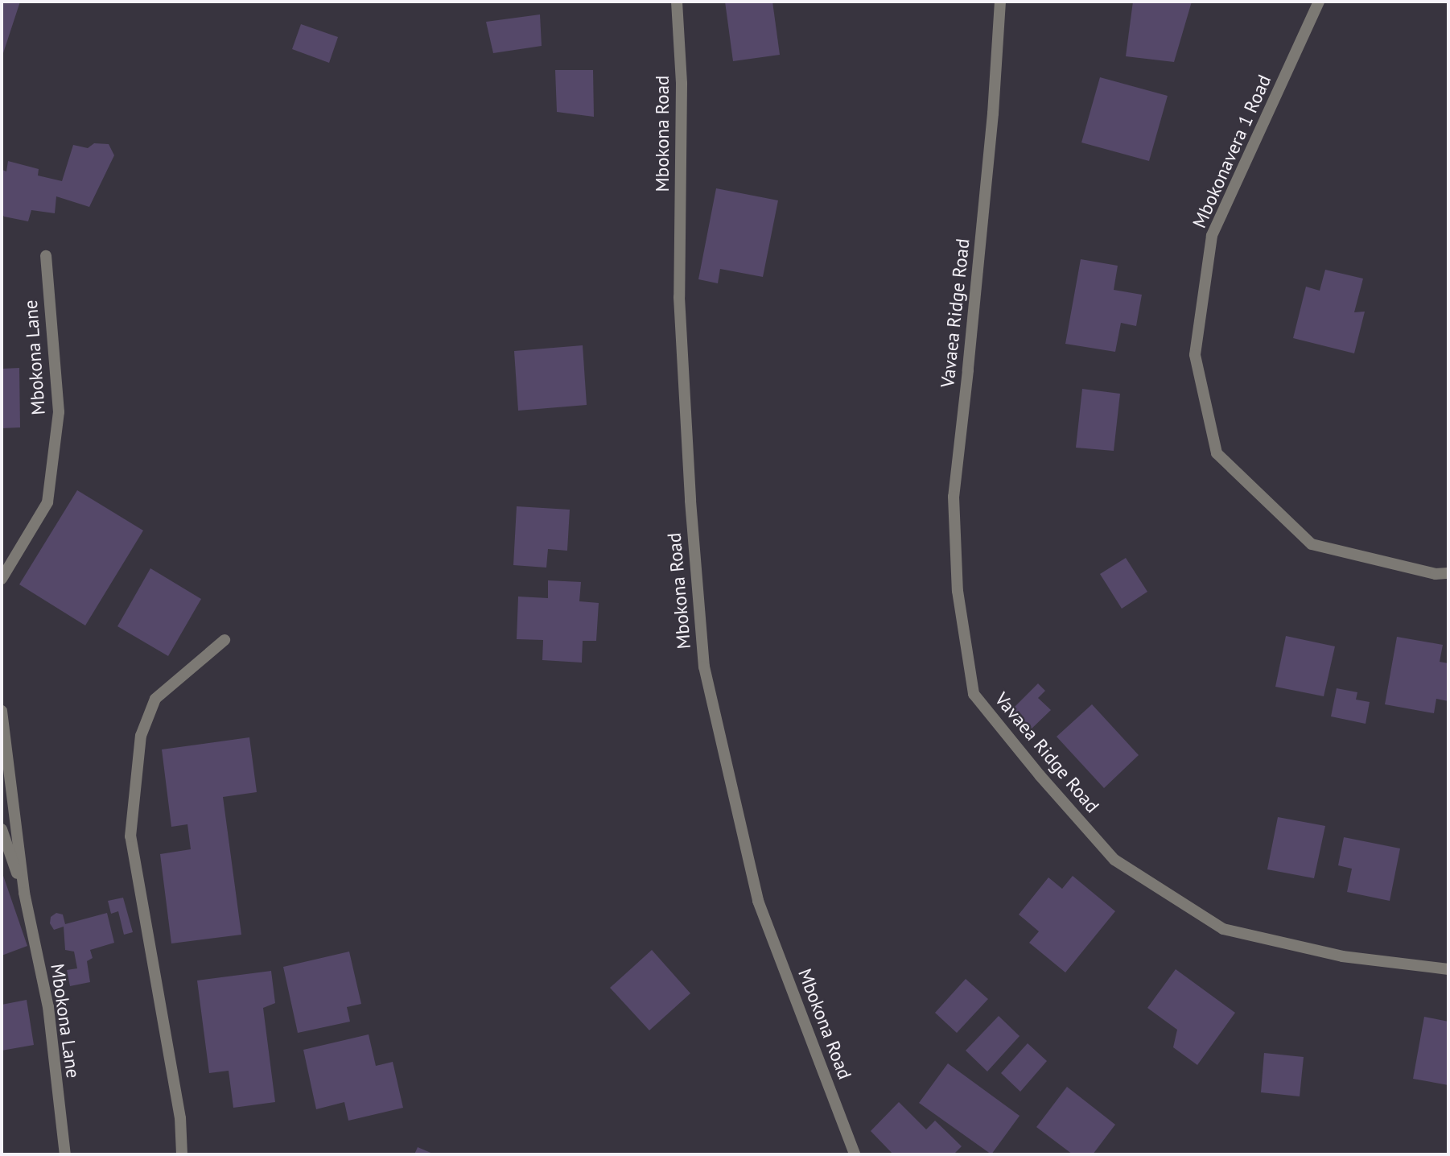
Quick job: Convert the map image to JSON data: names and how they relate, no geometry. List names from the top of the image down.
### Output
{
  "streets": {
    "street": [
      "Mbokona Road",
      "Mbokonavera 1 Road",
      "Vavaea Ridge Road",
      "Mbokona Lane"
    ]
  }
}
